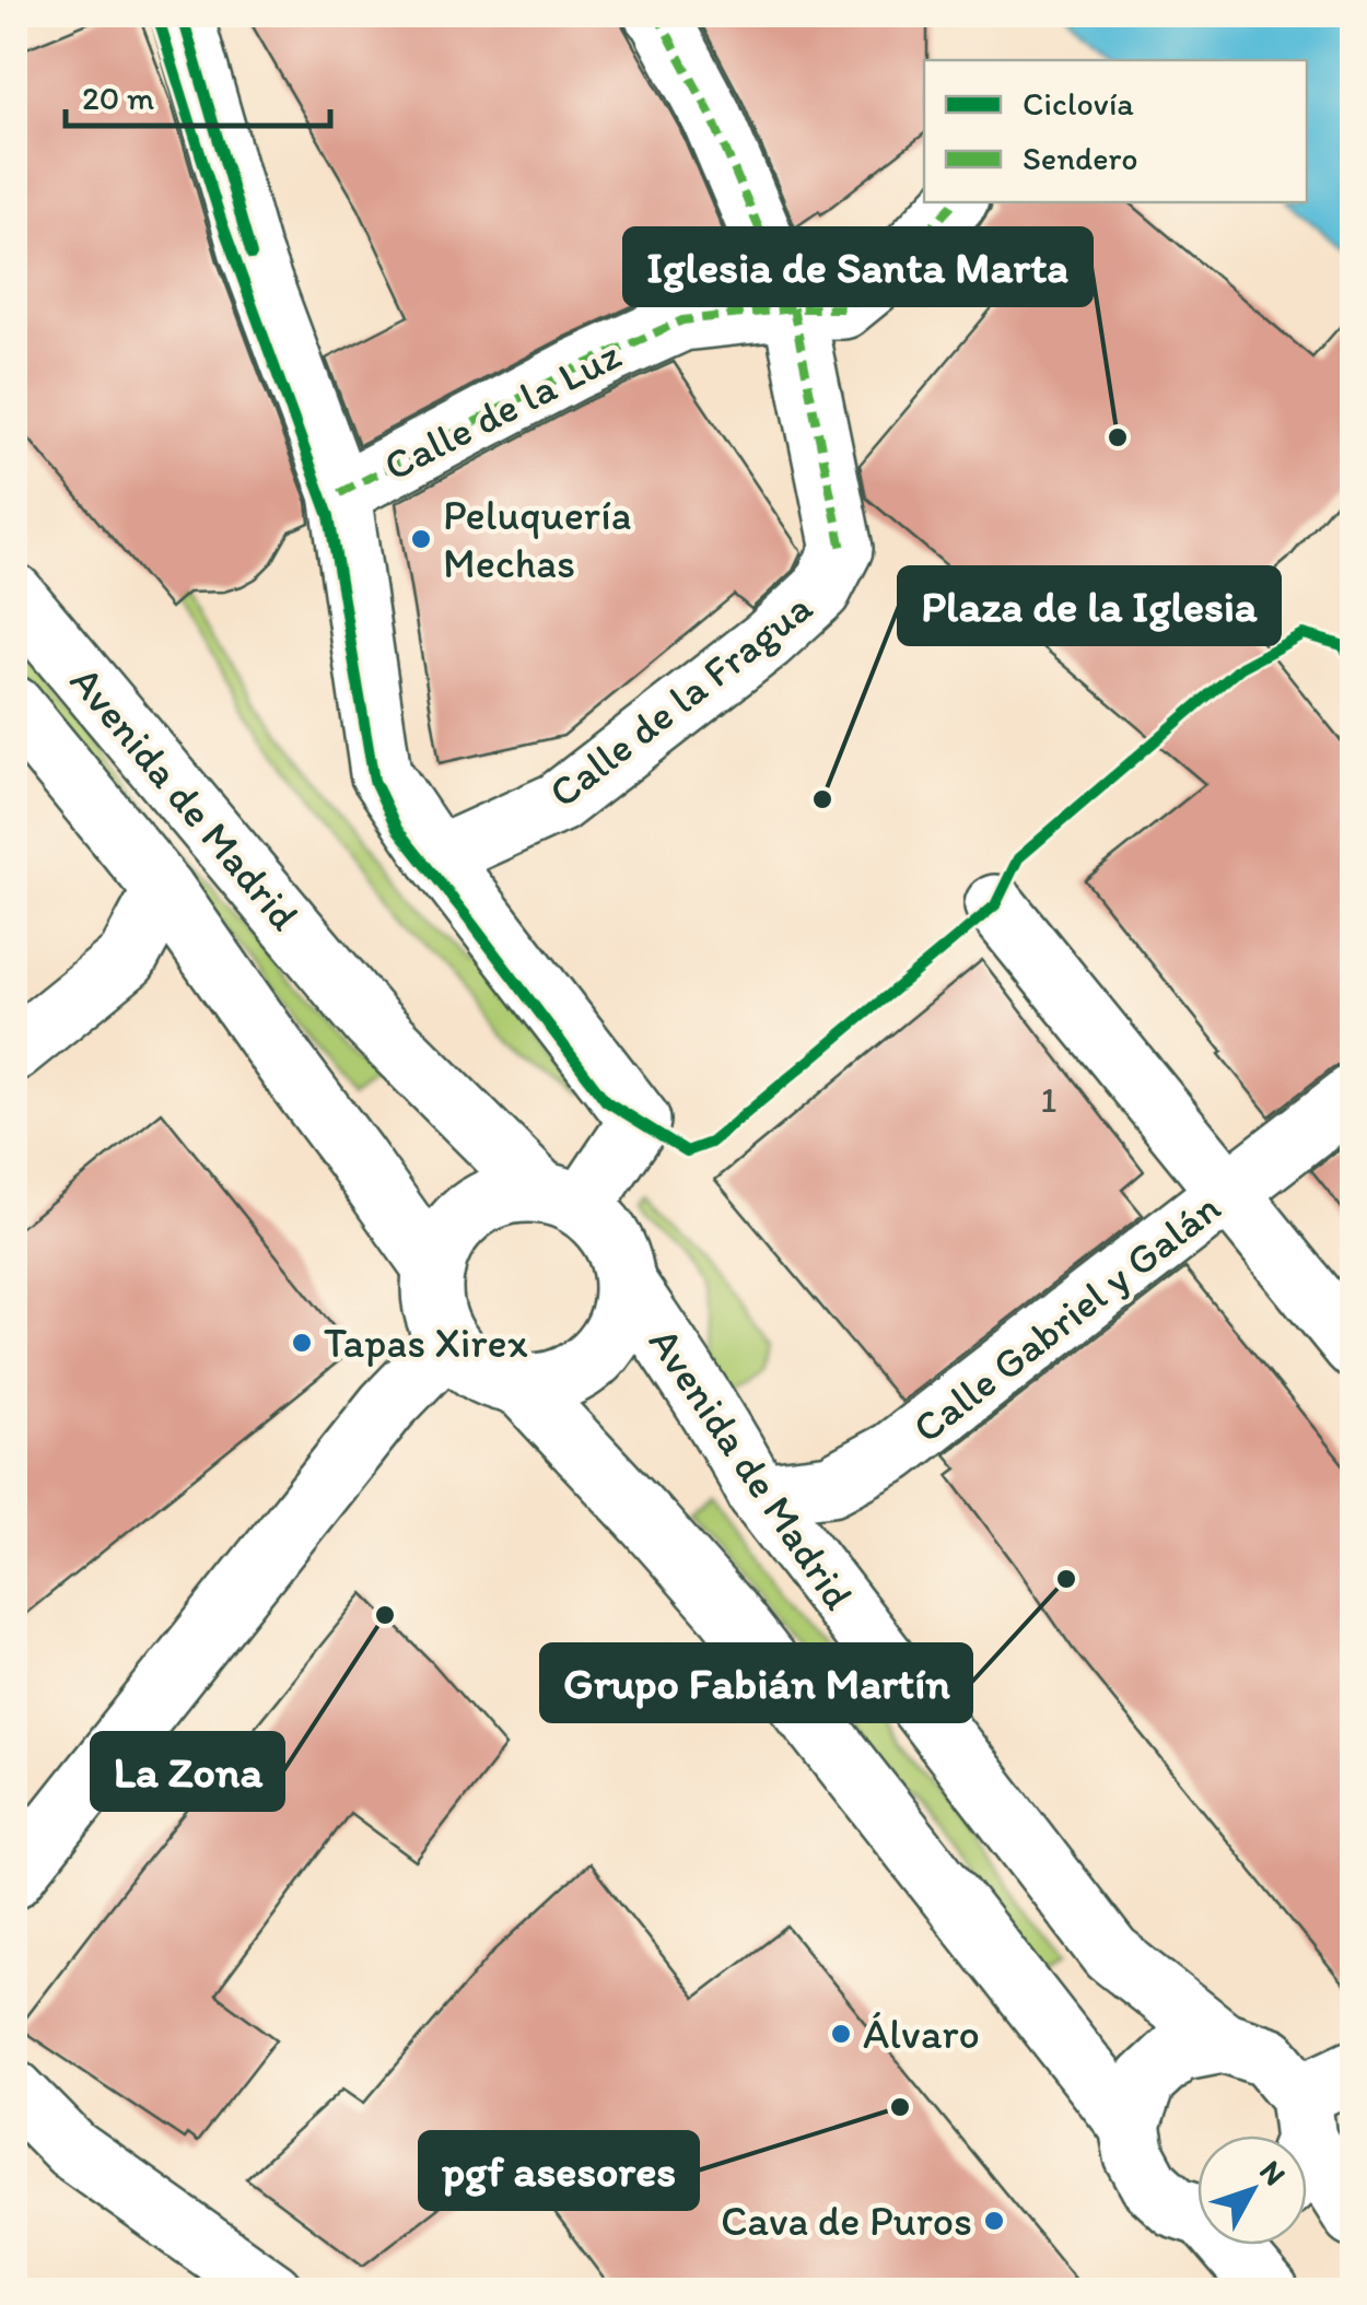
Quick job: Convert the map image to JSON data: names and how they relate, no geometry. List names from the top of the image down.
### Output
{
  "streets": {
    "main road": [
      "Calle de la Luz",
      "Calle de la Fragua",
      "Avenida de Madrid",
      "Calle Gabriel y Galán"
    ]
  },
  "crossings": [
    ["Calle de la Luz", "Calle de la Fragua"],
    ["Avenida de Madrid", "Calle Gabriel y Galán"]
  ],
  "places": [
    "Iglesia de Santa Marta",
    "Peluquería Mechas",
    "Plaza de la Iglesia",
    "Tapas Xirex",
    "Grupo Fabián Martín",
    "La Zona",
    "Álvaro",
    "pgf asesores",
    "Cava de Puros"
  ],
  "house_numbers": ["1"],
  "legend": ["Ciclovía", "Sendero"],
  "scale_bar": "20 m",
  "north": "top right"
}
